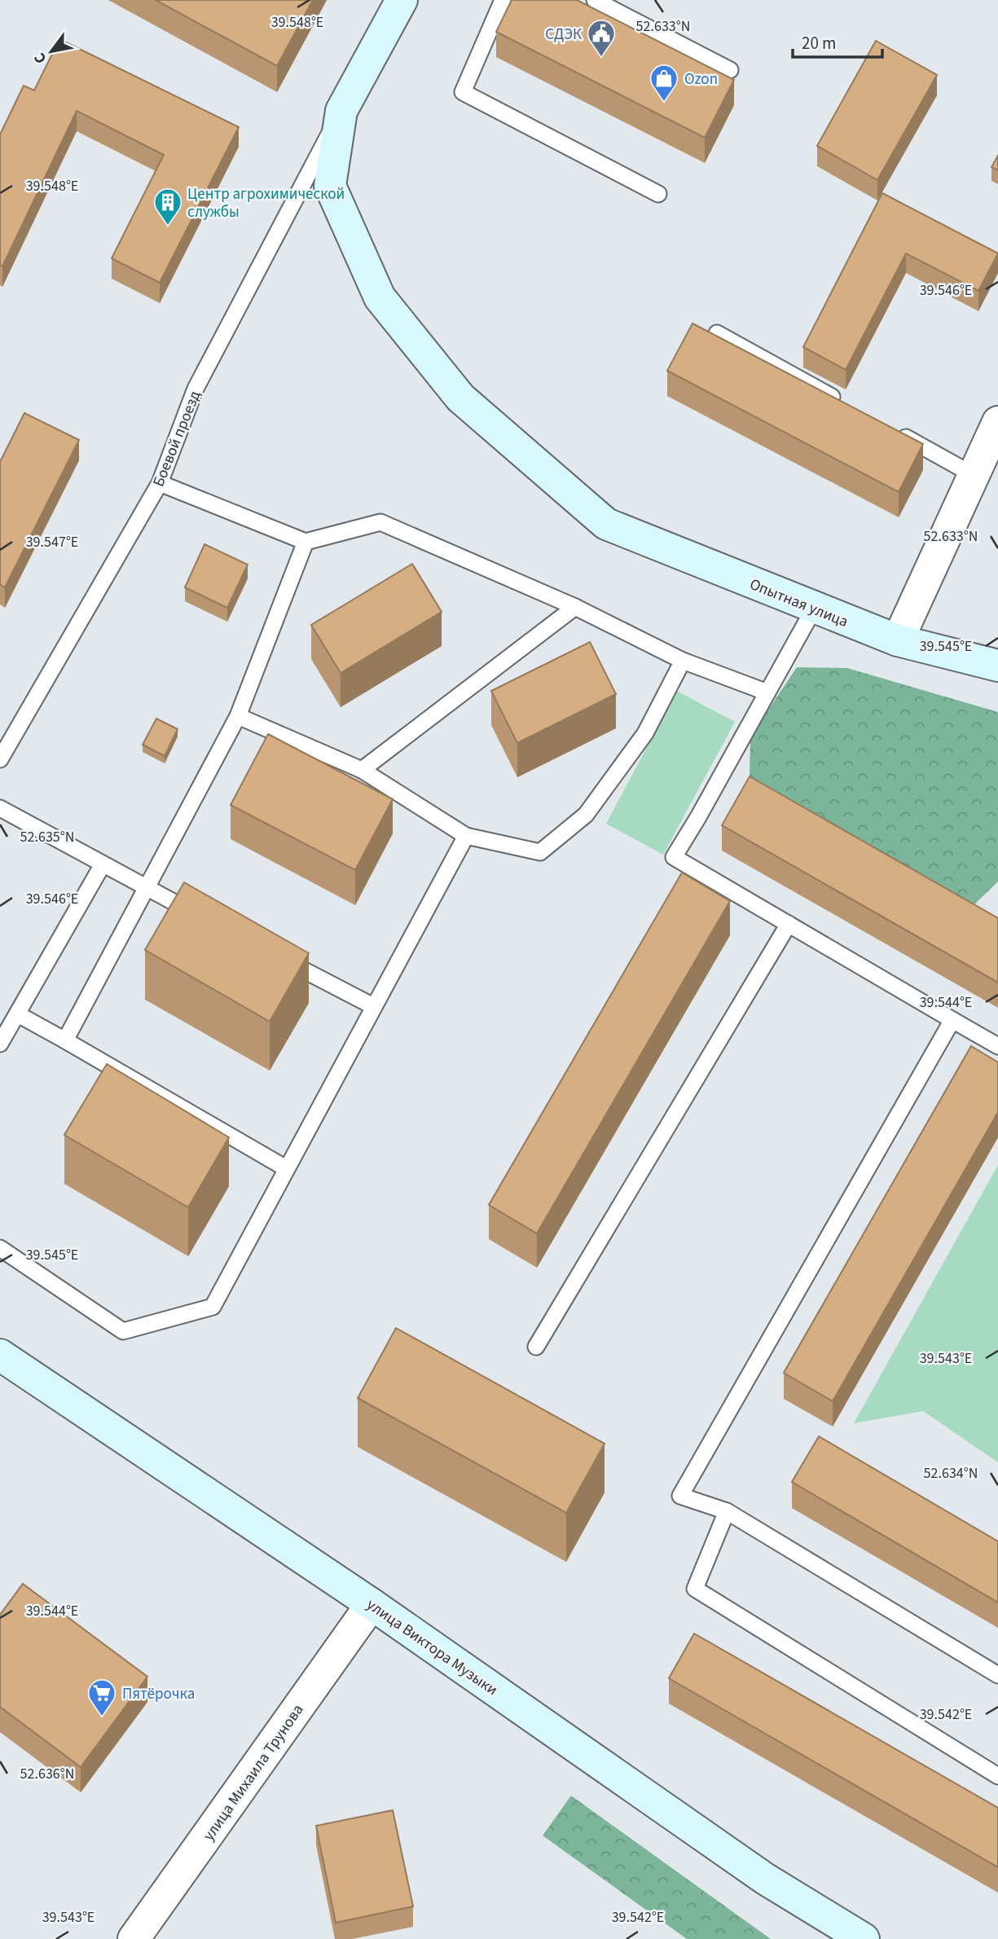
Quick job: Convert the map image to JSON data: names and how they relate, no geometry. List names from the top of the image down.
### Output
{
  "streets": {
    "street": [
      "Боевой проезд",
      "Опытная улица",
      "улица Виктора Музыки",
      "улица Михаила Трунова"
    ]
  },
  "crossings": [
    ["Боевой проезд", "Опытная улица"],
    ["улица Виктора Музыки", "улица Михаила Трунова"]
  ],
  "places": {
    "public building": ["СДЭК"],
    "shop": ["Ozon"],
    "building": ["Центр агрохимической службы"],
    "supermarket": ["Пятёрочка"]
  },
  "scale_bar": "20 m",
  "north": "bottom left",
  "coordinates": [
    "39.548°E",
    "52.633°N",
    "39.546°E",
    "39.547°E",
    "39.545°E",
    "52.635°N",
    "39.544°E",
    "39.543°E",
    "52.634°N",
    "39.542°E",
    "52.636°N"
  ]
}
